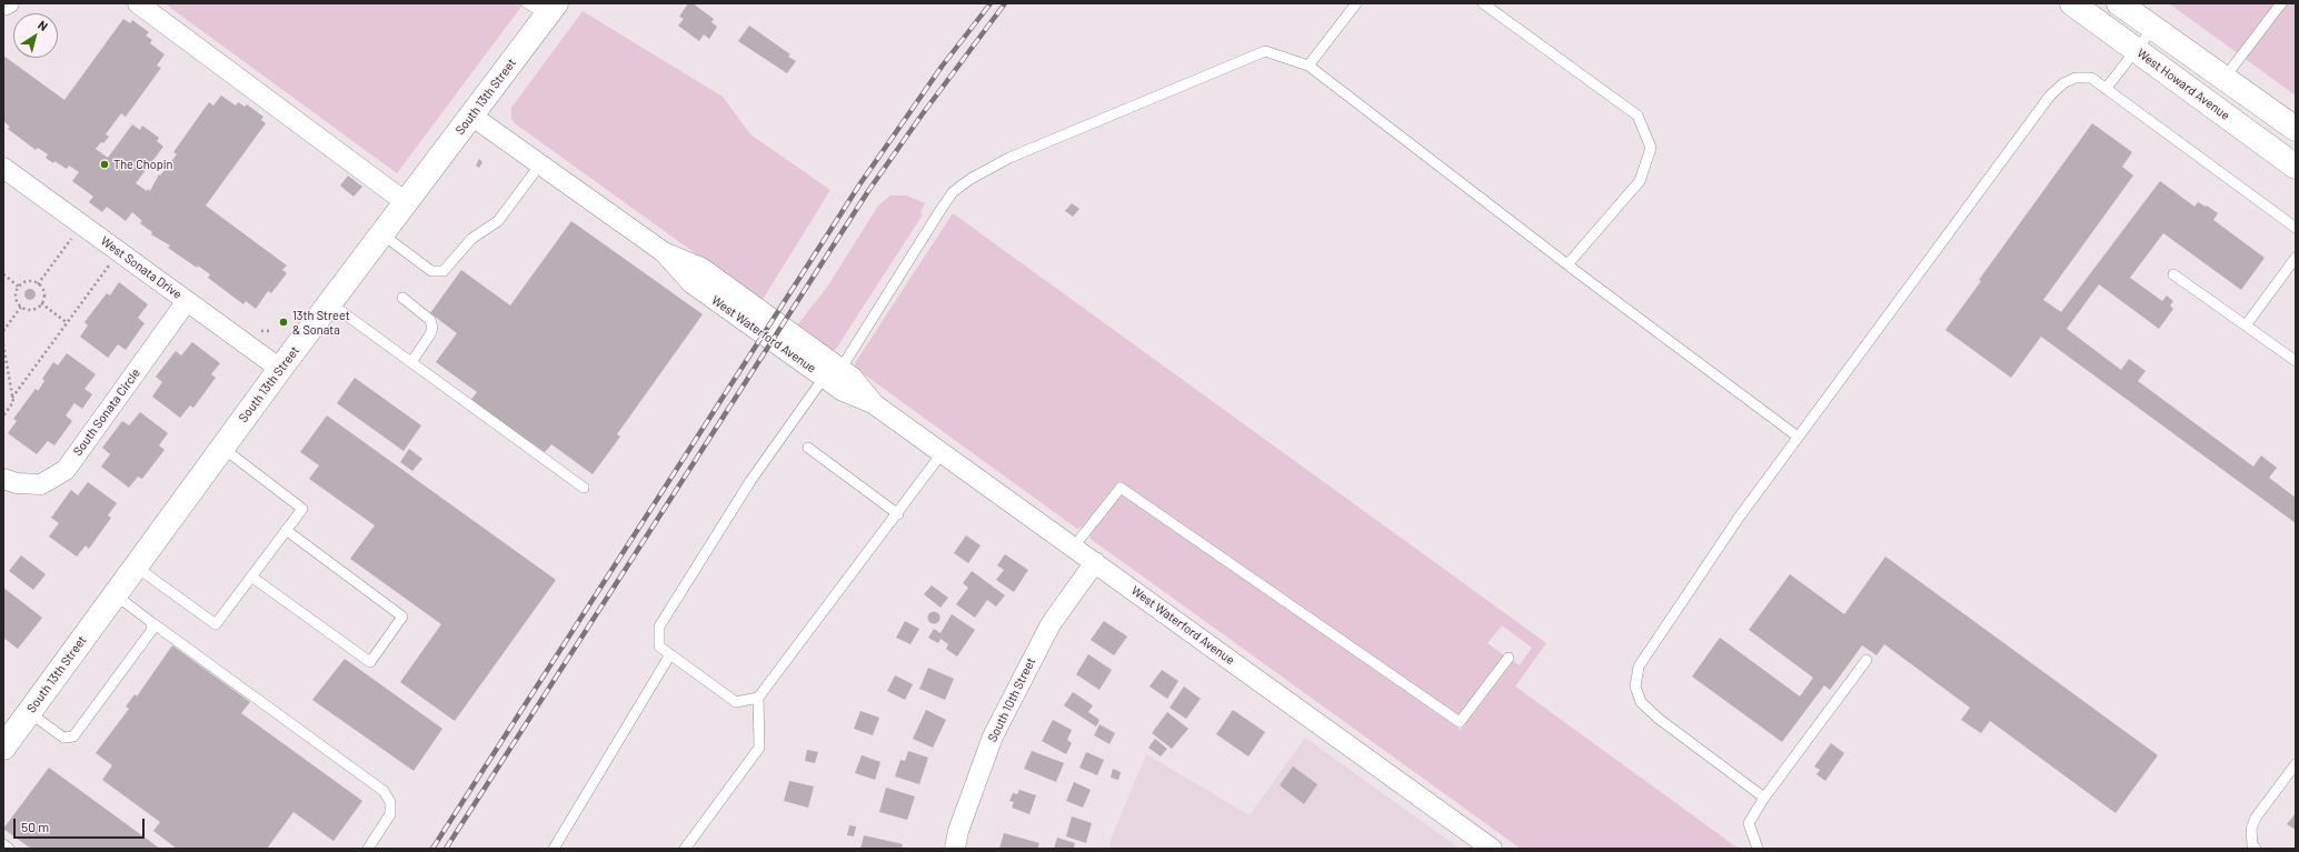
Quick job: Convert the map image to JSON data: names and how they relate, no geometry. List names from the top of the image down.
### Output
{
  "streets": {
    "street": [
      "West Howard Avenue",
      "South 13th Street",
      "West Sonata Drive",
      "West Waterford Avenue",
      "South Sonata Circle",
      "South 10th Street"
    ]
  },
  "crossings": [
    ["South 13th Street", "West Sonata Drive"],
    ["South 13th Street", "West Waterford Avenue"],
    ["West Sonata Drive", "South Sonata Circle"],
    ["West Waterford Avenue", "South 10th Street"]
  ],
  "places": ["The Chopin", "13th Street & Sonata"],
  "scale_bar": "50 m",
  "north": "top right"
}
